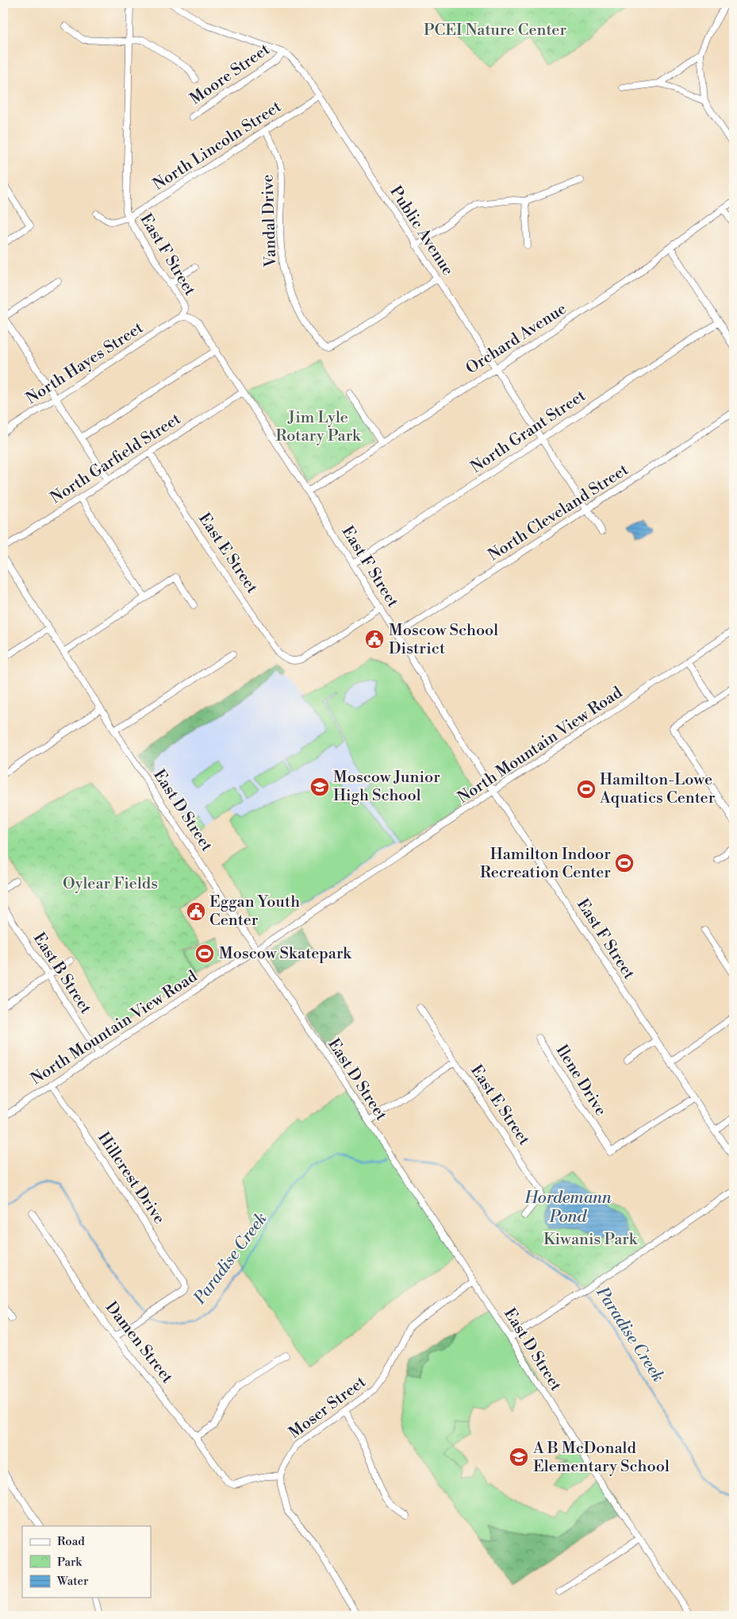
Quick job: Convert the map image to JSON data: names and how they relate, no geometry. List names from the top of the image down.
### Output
{
  "streets": {
    "street": [
      "Moore Street",
      "North Lincoln Street",
      "Vandal Drive",
      "Public Avenue",
      "East F Street",
      "Orchard Avenue",
      "North Hayes Street",
      "North Grant Street",
      "North Garfield Street",
      "North Cleveland Street",
      "East E Street",
      "North Mountain View Road",
      "East D Street",
      "East B Street",
      "Ilene Drive",
      "Hillcrest Drive",
      "Damen Street",
      "Moser Street"
    ]
  },
  "crossings": [
    ["Moore Street", "Public Avenue"],
    ["North Lincoln Street", "Vandal Drive"],
    ["North Lincoln Street", "Public Avenue"],
    ["North Lincoln Street", "East F Street"],
    ["Vandal Drive", "Public Avenue"],
    ["Public Avenue", "Orchard Avenue"],
    ["Public Avenue", "North Grant Street"],
    ["Public Avenue", "North Cleveland Street"],
    ["East F Street", "Orchard Avenue"],
    ["East F Street", "North Hayes Street"],
    ["East F Street", "North Grant Street"],
    ["East F Street", "North Garfield Street"],
    ["East F Street", "North Cleveland Street"],
    ["East F Street", "East E Street"],
    ["East F Street", "North Mountain View Road"],
    ["East F Street", "Ilene Drive"],
    ["North Garfield Street", "East E Street"],
    ["North Mountain View Road", "East D Street"],
    ["North Mountain View Road", "East B Street"],
    ["North Mountain View Road", "Hillcrest Drive"],
    ["East D Street", "Moser Street"],
    ["Hillcrest Drive", "Damen Street"],
    ["Damen Street", "Moser Street"]
  ],
  "water": ["Hordemann Pond", "Paradise Creek"],
  "parks": [
    "PCEI Nature Center",
    "Jim Lyle Rotary Park",
    "Oylear Fields",
    "Kiwanis Park"
  ],
  "places": {
    "public building": ["Moscow School District", "Eggan Youth Center"],
    "school or university": ["Moscow Junior High School", "A B McDonald Elementary School"],
    "sports": ["Hamilton-Lowe Aquatics Center", "Hamilton Indoor Recreation Center", "Moscow Skatepark"]
  },
  "legend": ["Road", "Park", "Water"]
}
